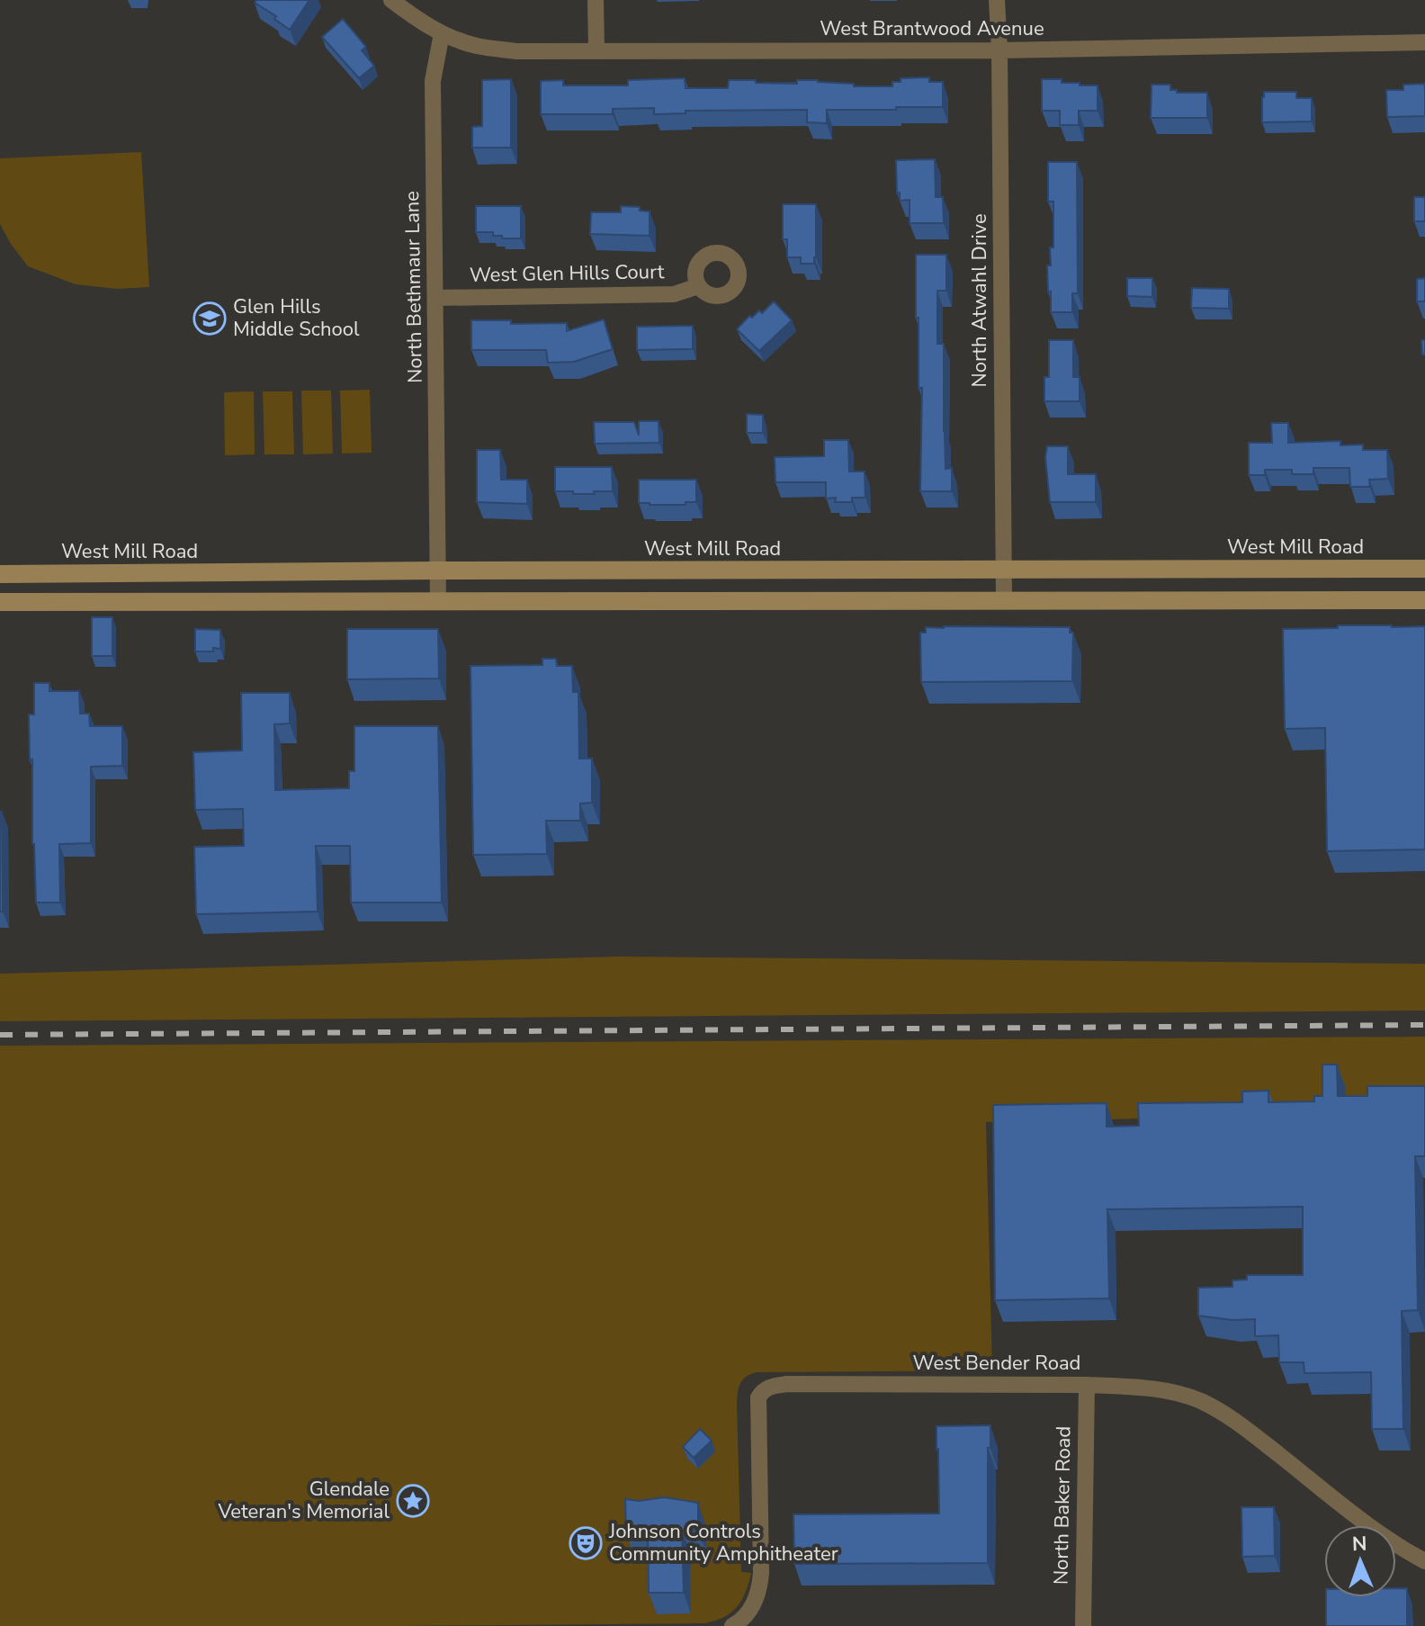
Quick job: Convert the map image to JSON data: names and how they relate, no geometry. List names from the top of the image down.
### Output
{
  "streets": {
    "main road": ["West Mill Road"],
    "street": [
      "West Brantwood Avenue",
      "West Glen Hills Court",
      "North Bethmaur Lane",
      "North Atwahl Drive",
      "West Bender Road",
      "North Baker Road"
    ]
  },
  "crossings": [
    ["West Brantwood Avenue", "North Bethmaur Lane"],
    ["West Brantwood Avenue", "North Atwahl Drive"],
    ["West Glen Hills Court", "North Bethmaur Lane"],
    ["North Bethmaur Lane", "West Mill Road"],
    ["North Atwahl Drive", "West Mill Road"],
    ["West Bender Road", "North Baker Road"]
  ],
  "places": {
    "school or university": ["Glen Hills Middle School"],
    "place": ["Glendale Veteran's Memorial"],
    "theatre": ["Johnson Controls Community Amphitheater"]
  },
  "north": "top"
}
